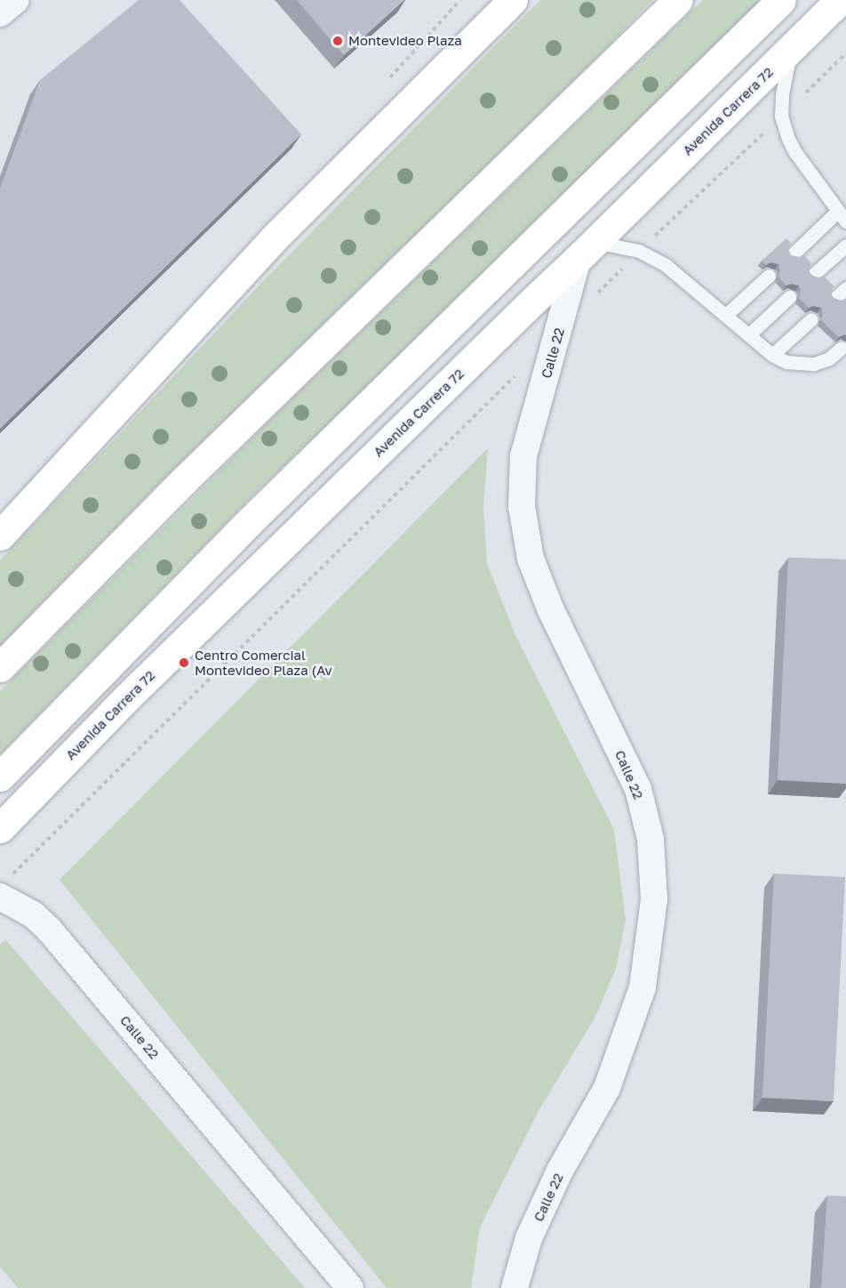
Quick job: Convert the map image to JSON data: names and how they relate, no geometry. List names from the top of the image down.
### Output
{
  "streets": {
    "highway": ["Avenida Carrera 72"],
    "street": ["Calle 22"]
  },
  "crossings": [
    ["Avenida Carrera 72", "Calle 22"]
  ],
  "places": ["Montevideo Plaza", "Centro Comercial Montevideo Plaza (Av"]
}
